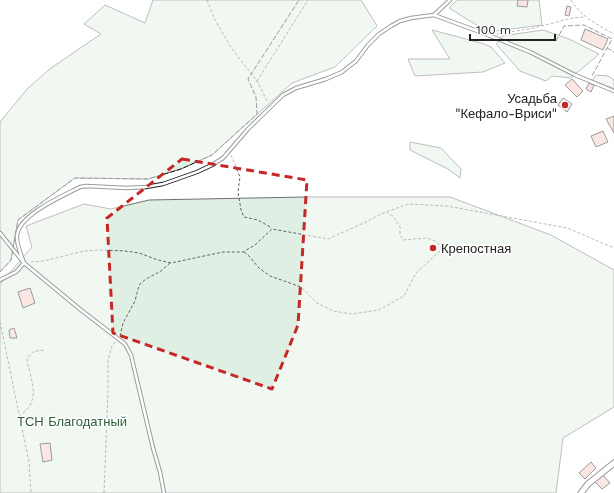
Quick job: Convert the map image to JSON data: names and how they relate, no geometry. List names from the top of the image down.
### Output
{
  "parks": ["ТСН Благодатный"],
  "places": ["Усадьба \"Кефало-Вриси\"", "Крепостная"],
  "scale_bar": "100 m"
}
